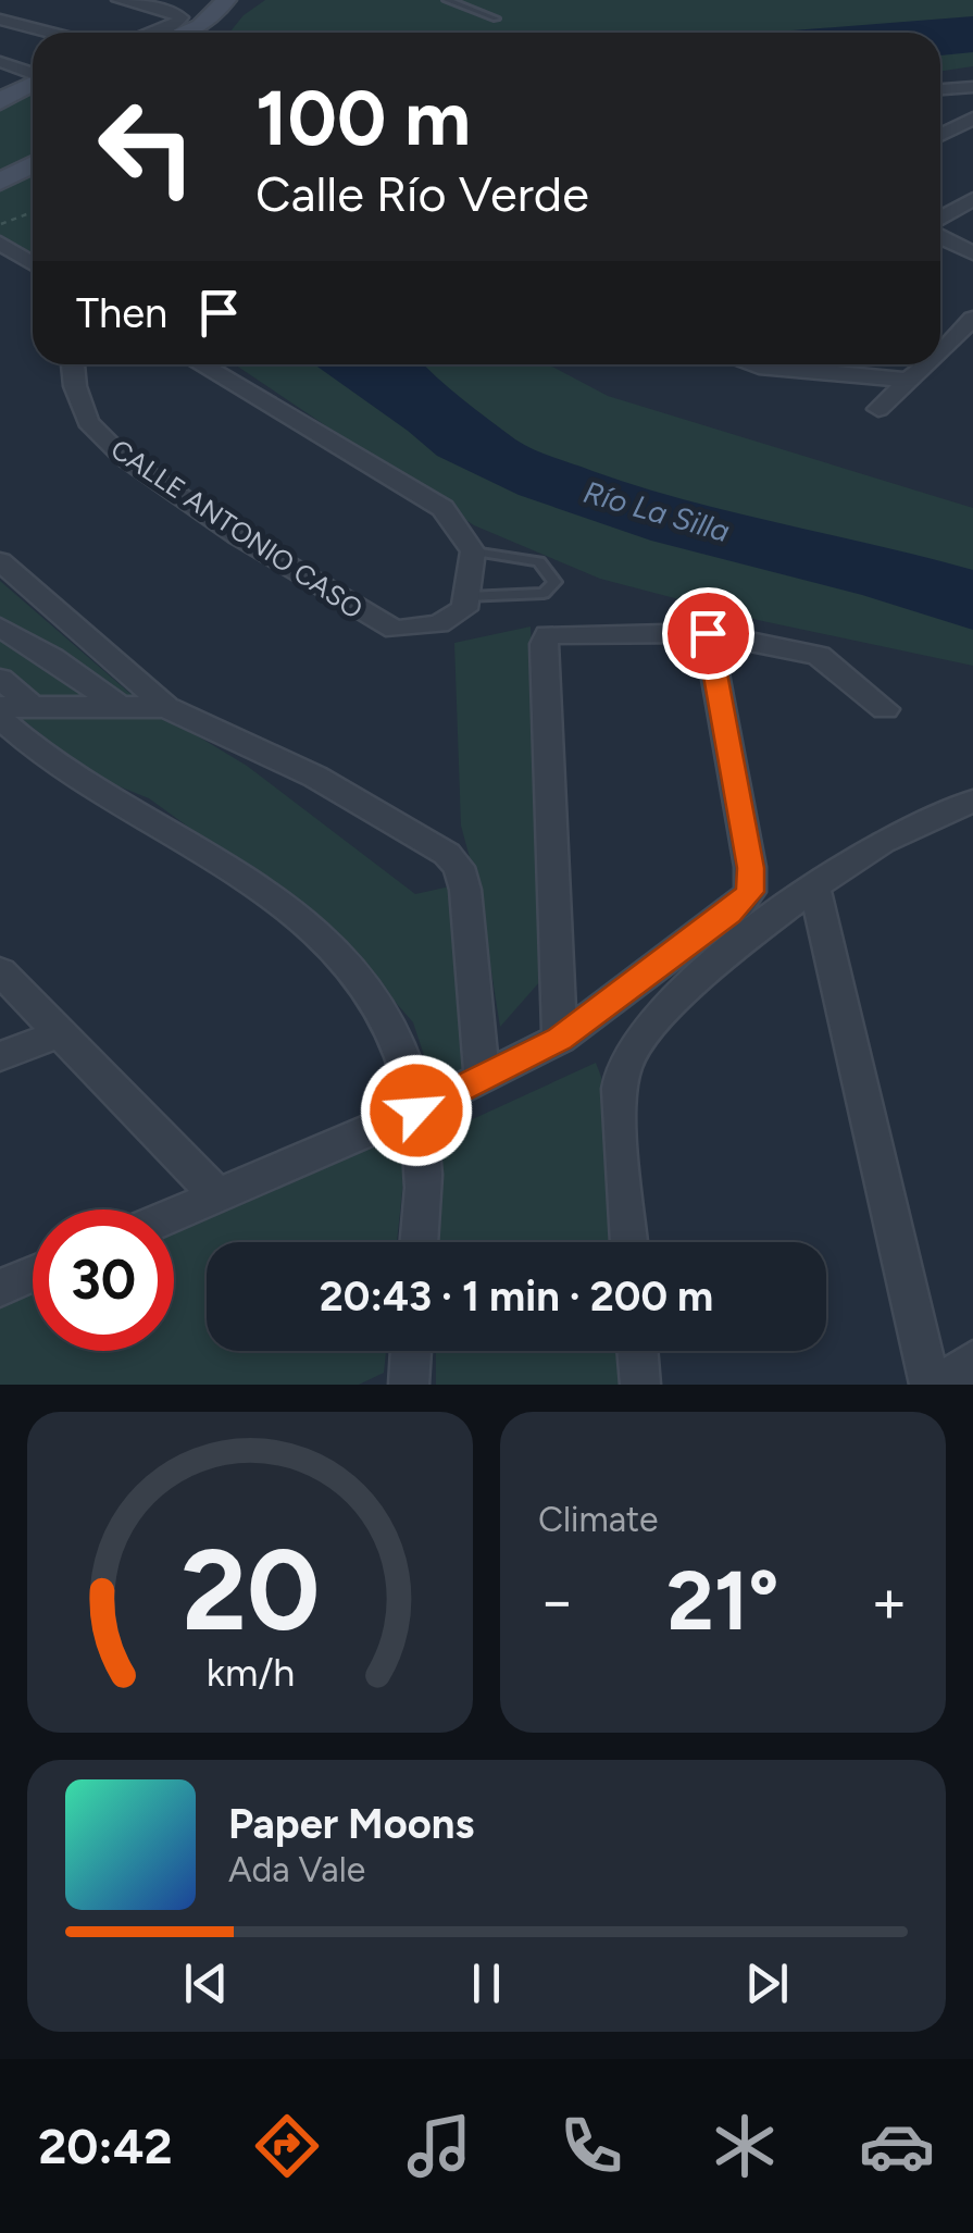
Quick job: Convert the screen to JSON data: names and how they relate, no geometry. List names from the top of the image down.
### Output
{
  "streets": {
    "street": ["CALLE ANTONIO CASO"]
  },
  "water": ["Río La Silla"],
  "page": {
    "turn": ["100 m", "Calle Río Verde"],
    "then": "Then",
    "limit": "30",
    "trip": "20:43 · 1 min · 200 m",
    "tile": "Climate",
    "heat": ["−", "21°", "+"],
    "song": ["Paper Moons", "Ada Vale"],
    "tabs": "20:42",
    "gauge": ["20", "km/h"]
  }
}
